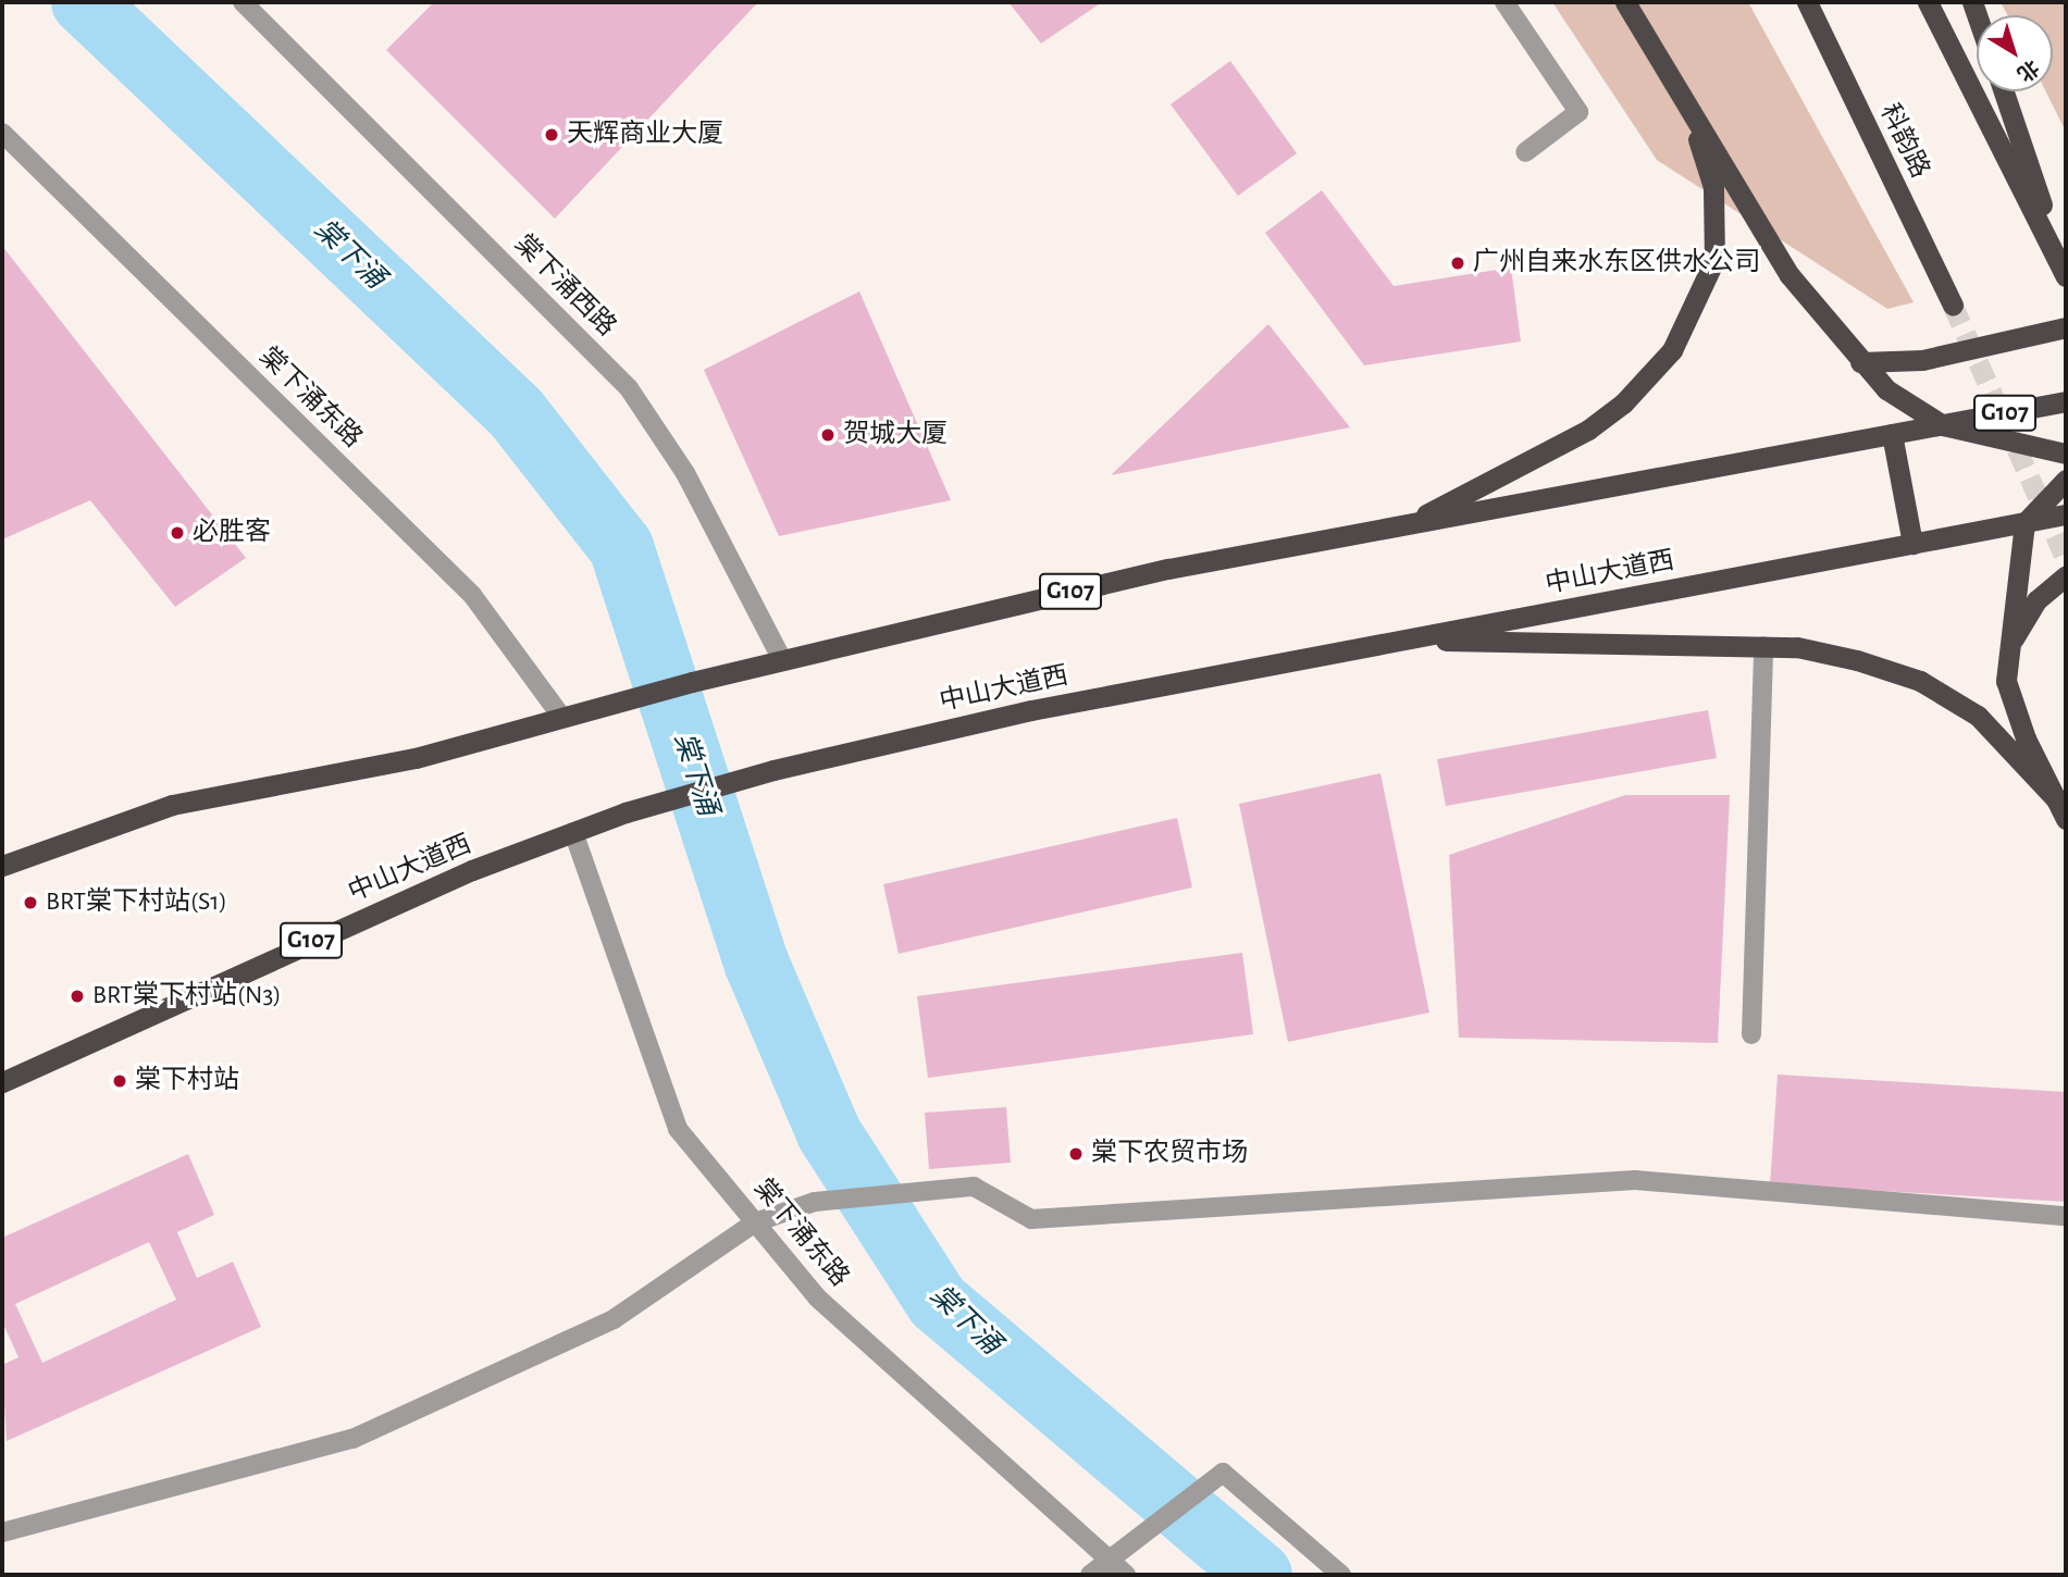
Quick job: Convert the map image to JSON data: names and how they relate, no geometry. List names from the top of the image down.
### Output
{
  "streets": {
    "highway": ["科韵路", "G107", "中山大道西"],
    "street": ["棠下涌西路", "棠下涌东路"]
  },
  "crossings": [
    ["棠下涌西路", "G107"],
    ["棠下涌东路", "G107"],
    ["棠下涌东路", "中山大道西"]
  ],
  "water": ["棠下涌"],
  "places": [
    "天辉商业大厦",
    "广州自来水东区供水公司",
    "贺城大厦",
    "必胜客",
    "BRT棠下村站(S1)",
    "BRT棠下村站(N3)",
    "棠下村站",
    "棠下农贸市场"
  ],
  "north": "bottom right"
}
